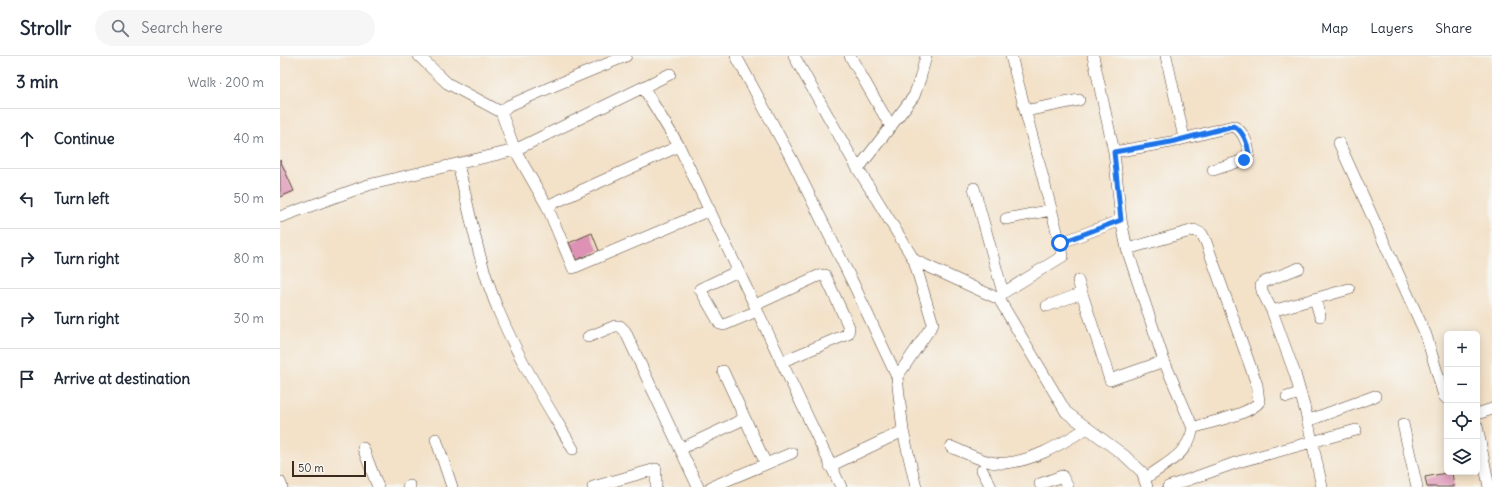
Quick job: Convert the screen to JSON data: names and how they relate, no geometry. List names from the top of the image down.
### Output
{
  "scale_bar": "50 m",
  "page": {
    "header": "Strollr",
    "search": "Search here",
    "nav": ["Map", "Layers", "Share"],
    "heading": ["3 min", "Walk · 200 m"],
    "list": [
      ["Continue", "40 m"],
      ["Turn left", "50 m"],
      ["Turn right", "80 m"],
      ["Turn right", "30 m"],
      "Arrive at destination"
    ],
    "map_buttons": ["+", "−"],
    "scale": "50 m"
  }
}
